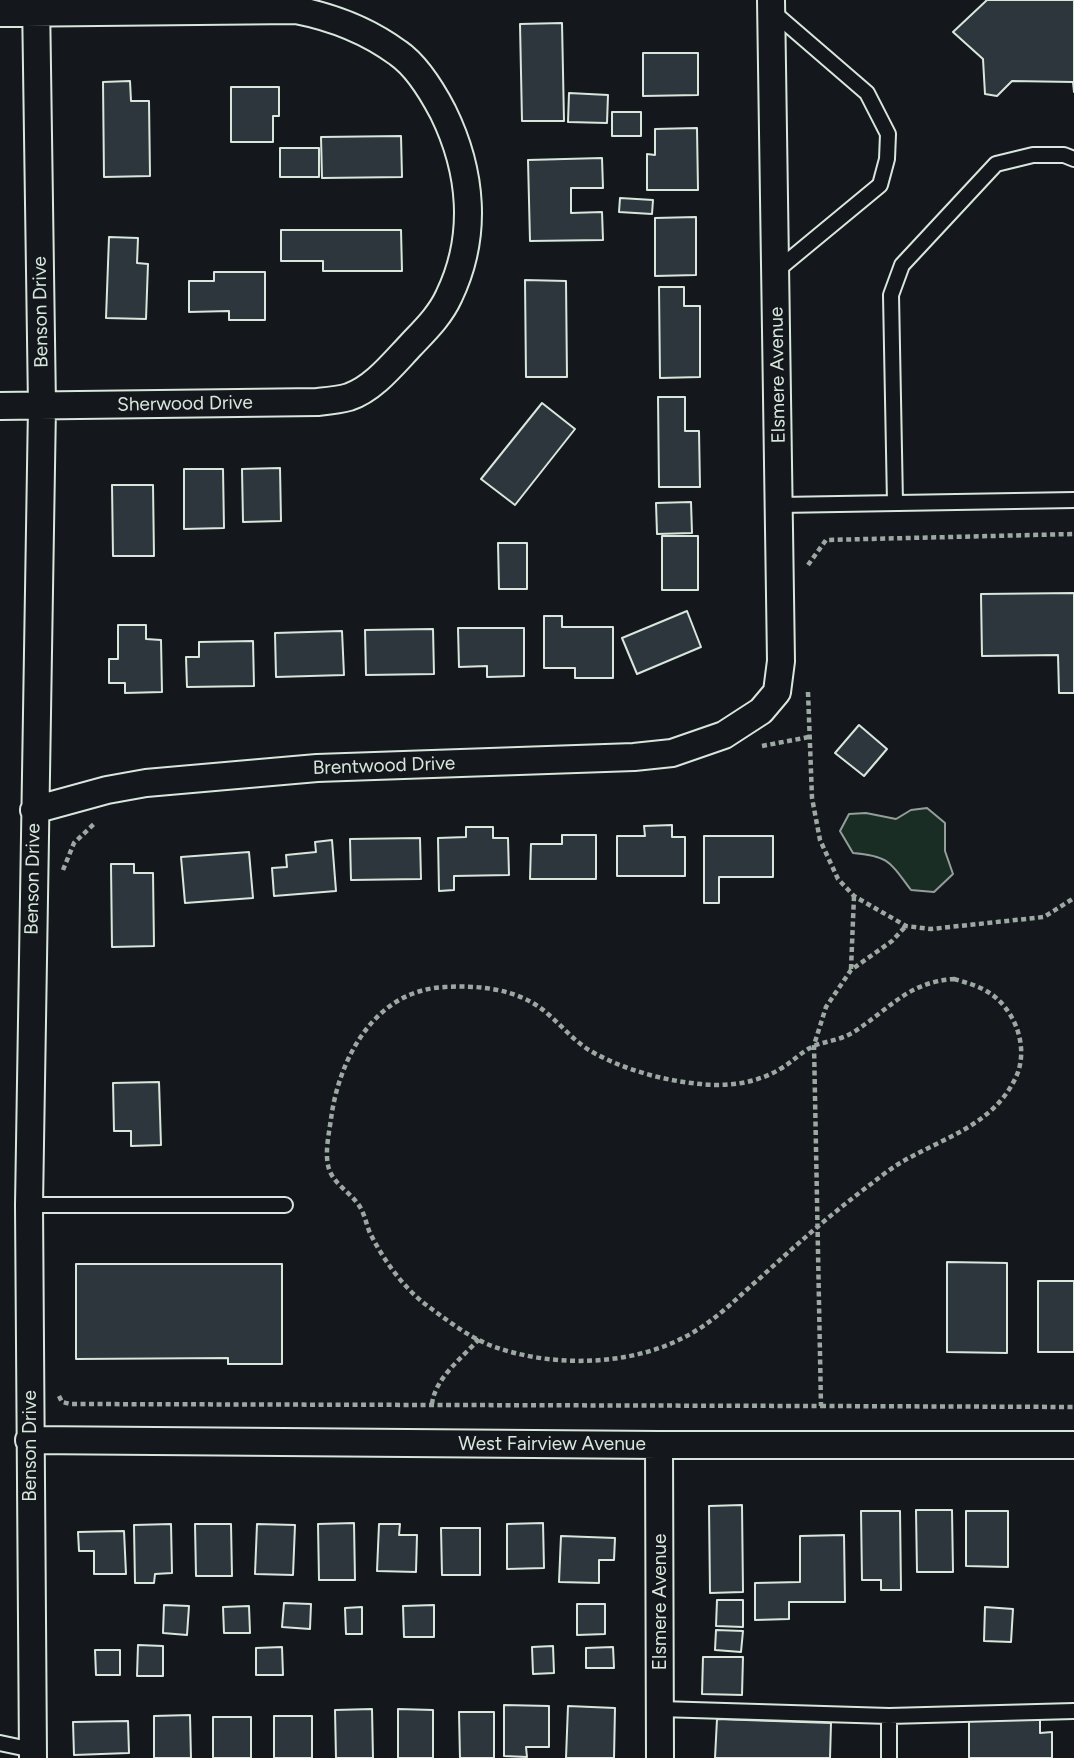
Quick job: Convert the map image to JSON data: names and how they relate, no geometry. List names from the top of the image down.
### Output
{
  "streets": {
    "street": [
      "Benson Drive",
      "Elsmere Avenue",
      "Sherwood Drive",
      "Brentwood Drive",
      "West Fairview Avenue"
    ]
  },
  "crossings": [
    ["Benson Drive", "Sherwood Drive"],
    ["Benson Drive", "Brentwood Drive"],
    ["Benson Drive", "West Fairview Avenue"],
    ["Elsmere Avenue", "Brentwood Drive"],
    ["Elsmere Avenue", "West Fairview Avenue"]
  ]
}
